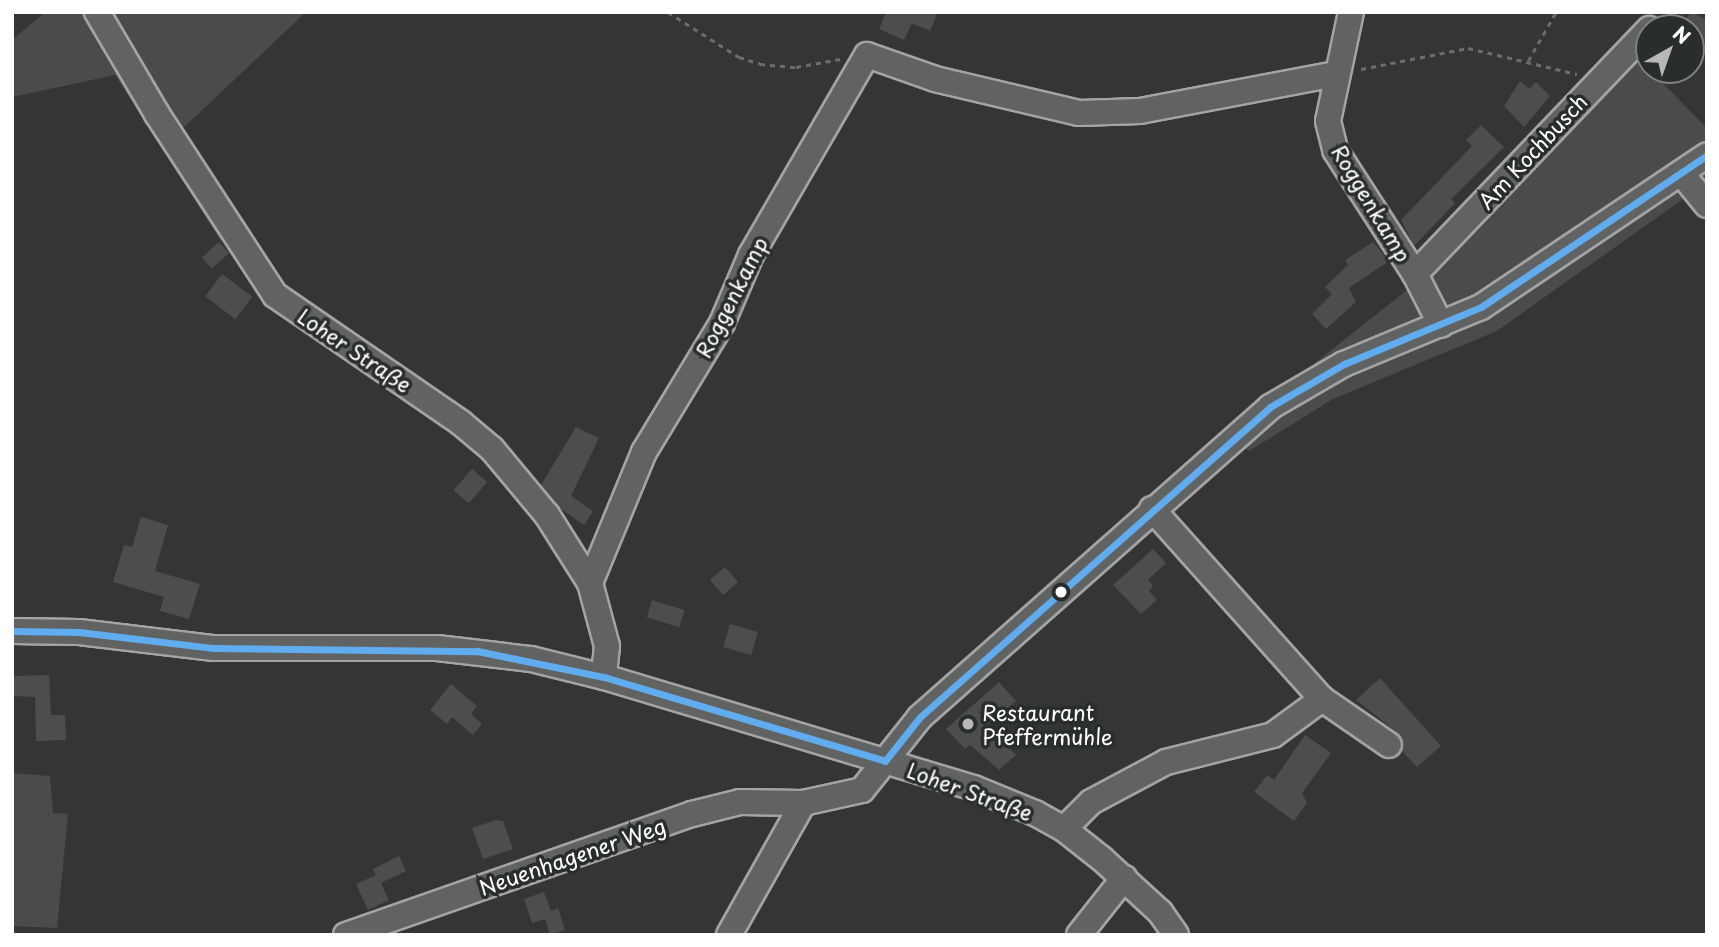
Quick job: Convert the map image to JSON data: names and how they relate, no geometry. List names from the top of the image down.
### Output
{
  "streets": {
    "street": [
      "Am Kochbusch",
      "Roggenkamp",
      "Loher Straße",
      "Neuenhagener Weg"
    ]
  },
  "crossings": [
    ["Am Kochbusch", "Roggenkamp"],
    ["Roggenkamp", "Loher Straße"],
    ["Roggenkamp", "Neuenhagener Weg"],
    ["Loher Straße", "Neuenhagener Weg"]
  ],
  "places": ["Restaurant Pfeffermühle"],
  "north": "top right"
}
